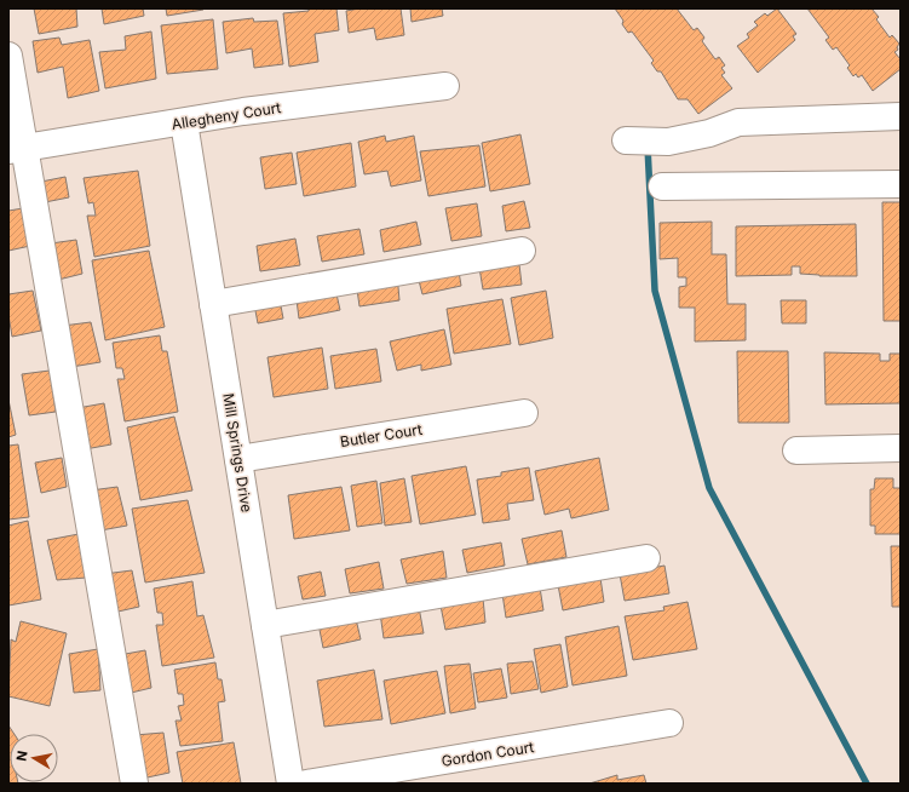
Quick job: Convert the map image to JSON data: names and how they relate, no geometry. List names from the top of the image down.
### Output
{
  "streets": {
    "street": [
      "Allegheny Court",
      "Butler Court",
      "Mill Springs Drive",
      "Gordon Court"
    ]
  },
  "crossings": [
    ["Allegheny Court", "Mill Springs Drive"],
    ["Butler Court", "Mill Springs Drive"]
  ],
  "north": "left"
}
